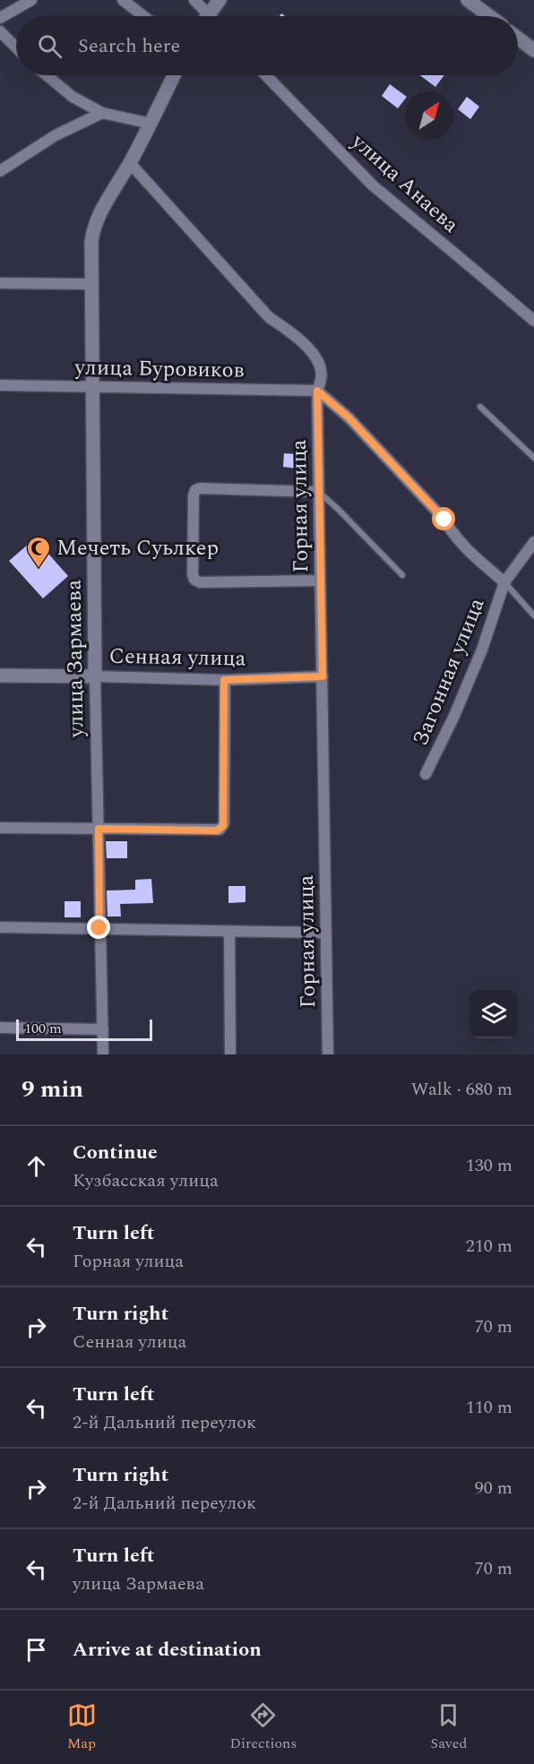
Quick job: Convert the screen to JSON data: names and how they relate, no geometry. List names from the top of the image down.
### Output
{
  "streets": {
    "street": [
      "улица Анаева",
      "улица Буровиков",
      "Горная улица",
      "Сенная улица",
      "улица Зармаева",
      "Загонная улица"
    ]
  },
  "crossings": [
    ["улица Буровиков", "Горная улица"],
    ["улица Буровиков", "улица Зармаева"],
    ["Горная улица", "Сенная улица"],
    ["Горная улица", "улица Зармаева"],
    ["Сенная улица", "улица Зармаева"]
  ],
  "places": {
    "mosque": ["Мечеть Суьлкер"]
  },
  "scale_bar": "100 m",
  "north": "top right",
  "page": {
    "search": "Search here",
    "scale": "100 m",
    "heading": ["9 min", "Walk · 680 m"],
    "list": [
      ["Continue", "Кузбасская улица", "130 m"],
      ["Turn left", "Горная улица", "210 m"],
      ["Turn right", "Сенная улица", "70 m"],
      ["Turn left", "2-й Дальний переулок", "110 m"],
      ["Turn right", "2-й Дальний переулок", "90 m"],
      ["Turn left", "улица Зармаева", "70 m"],
      "Arrive at destination"
    ],
    "nav": ["Map", "Directions", "Saved"]
  }
}
